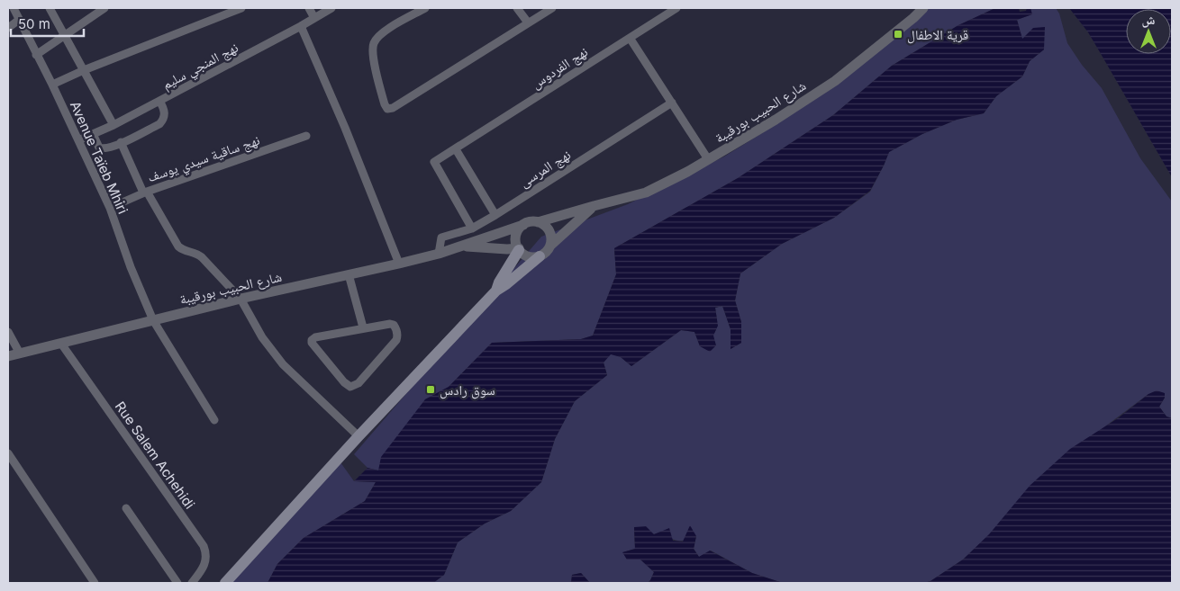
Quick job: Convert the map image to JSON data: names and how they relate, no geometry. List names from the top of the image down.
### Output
{
  "streets": {
    "street": [
      "نهج المنجي سليم",
      "نهج الفردوس",
      "شارع الحبيب بورقيبة",
      "Avenue Taïeb Mhiri",
      "نهج ساقية سيدي يوسف",
      "نهج المرسى",
      "Rue Salem Achehidi"
    ]
  },
  "crossings": [
    ["نهج المنجي سليم", "Avenue Taïeb Mhiri"],
    ["نهج الفردوس", "نهج المرسى"],
    ["شارع الحبيب بورقيبة", "Avenue Taïeb Mhiri"],
    ["شارع الحبيب بورقيبة", "نهج المرسى"],
    ["شارع الحبيب بورقيبة", "Rue Salem Achehidi"],
    ["Avenue Taïeb Mhiri", "نهج ساقية سيدي يوسف"]
  ],
  "places": {
    "transit": ["قرية الاطفال", "سوق رادس"]
  },
  "scale_bar": "50 m",
  "north": "top"
}
